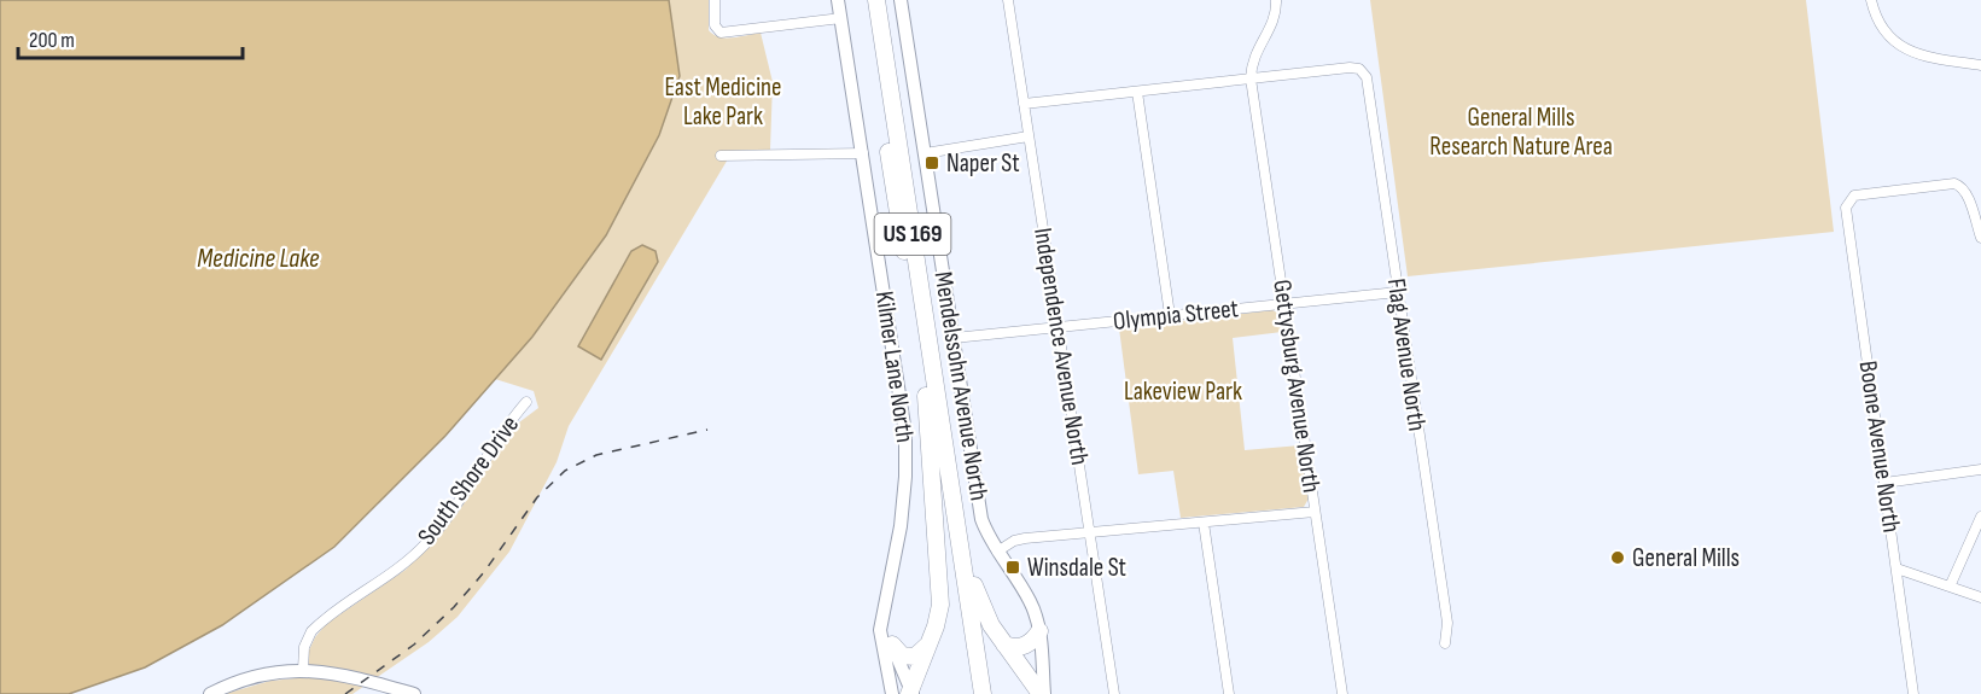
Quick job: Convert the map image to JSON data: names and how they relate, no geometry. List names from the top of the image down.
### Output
{
  "streets": {
    "highway": ["US 169"],
    "street": [
      "Olympia Street",
      "Independence Avenue North",
      "Flag Avenue North",
      "Kilmer Lane North",
      "Mendelssohn Avenue North",
      "Gettysburg Avenue North",
      "Boone Avenue North",
      "South Shore Drive"
    ]
  },
  "crossings": [
    ["Olympia Street", "Independence Avenue North"],
    ["Olympia Street", "Flag Avenue North"],
    ["Olympia Street", "Mendelssohn Avenue North"],
    ["Olympia Street", "Gettysburg Avenue North"],
    ["Flag Avenue North", "Gettysburg Avenue North"]
  ],
  "water": ["Medicine Lake"],
  "parks": ["East Medicine Lake Park", "General Mills Research Nature Area", "Lakeview Park"],
  "places": {
    "transit": ["Naper St", "Winsdale St"],
    "other": ["General Mills"]
  },
  "scale_bar": "200 m"
}
